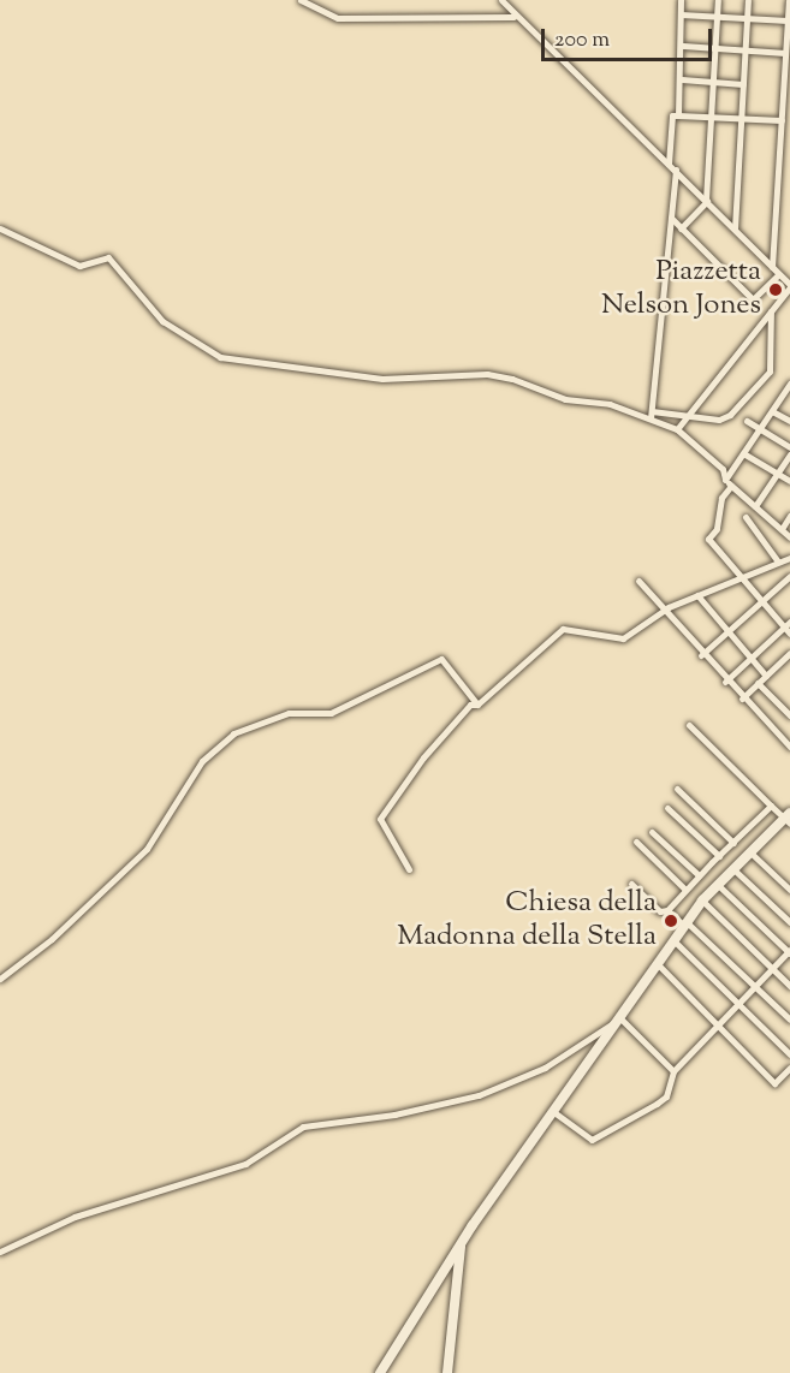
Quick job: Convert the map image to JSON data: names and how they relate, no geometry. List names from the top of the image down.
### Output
{
  "places": ["Piazzetta Nelson Jones", "Chiesa della Madonna della Stella"],
  "scale_bar": "200 m"
}
